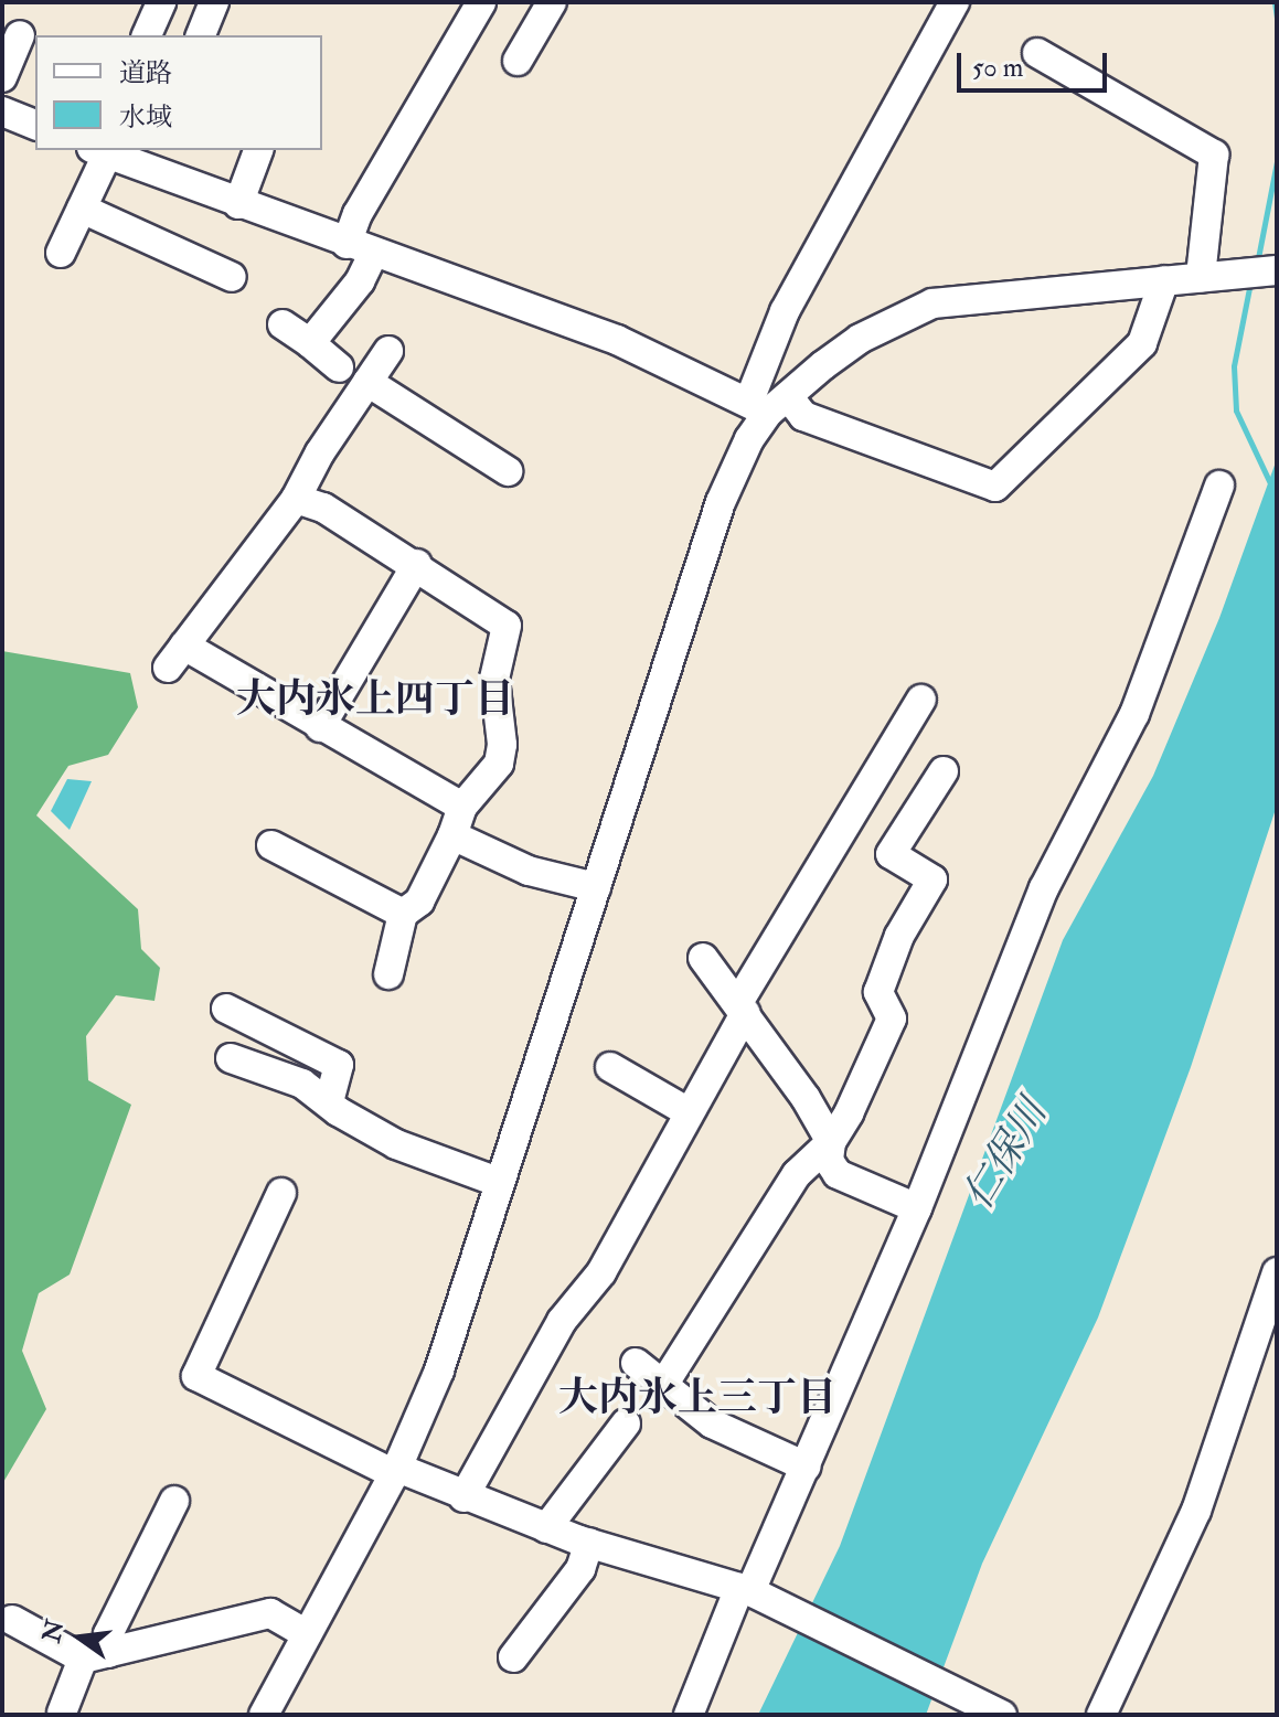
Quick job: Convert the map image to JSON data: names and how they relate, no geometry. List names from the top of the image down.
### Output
{
  "districts": ["大内氷上四丁目", "大内氷上三丁目"],
  "water": ["仁保川"],
  "legend": ["道路", "水域"],
  "scale_bar": "50 m",
  "north": "left"
}
